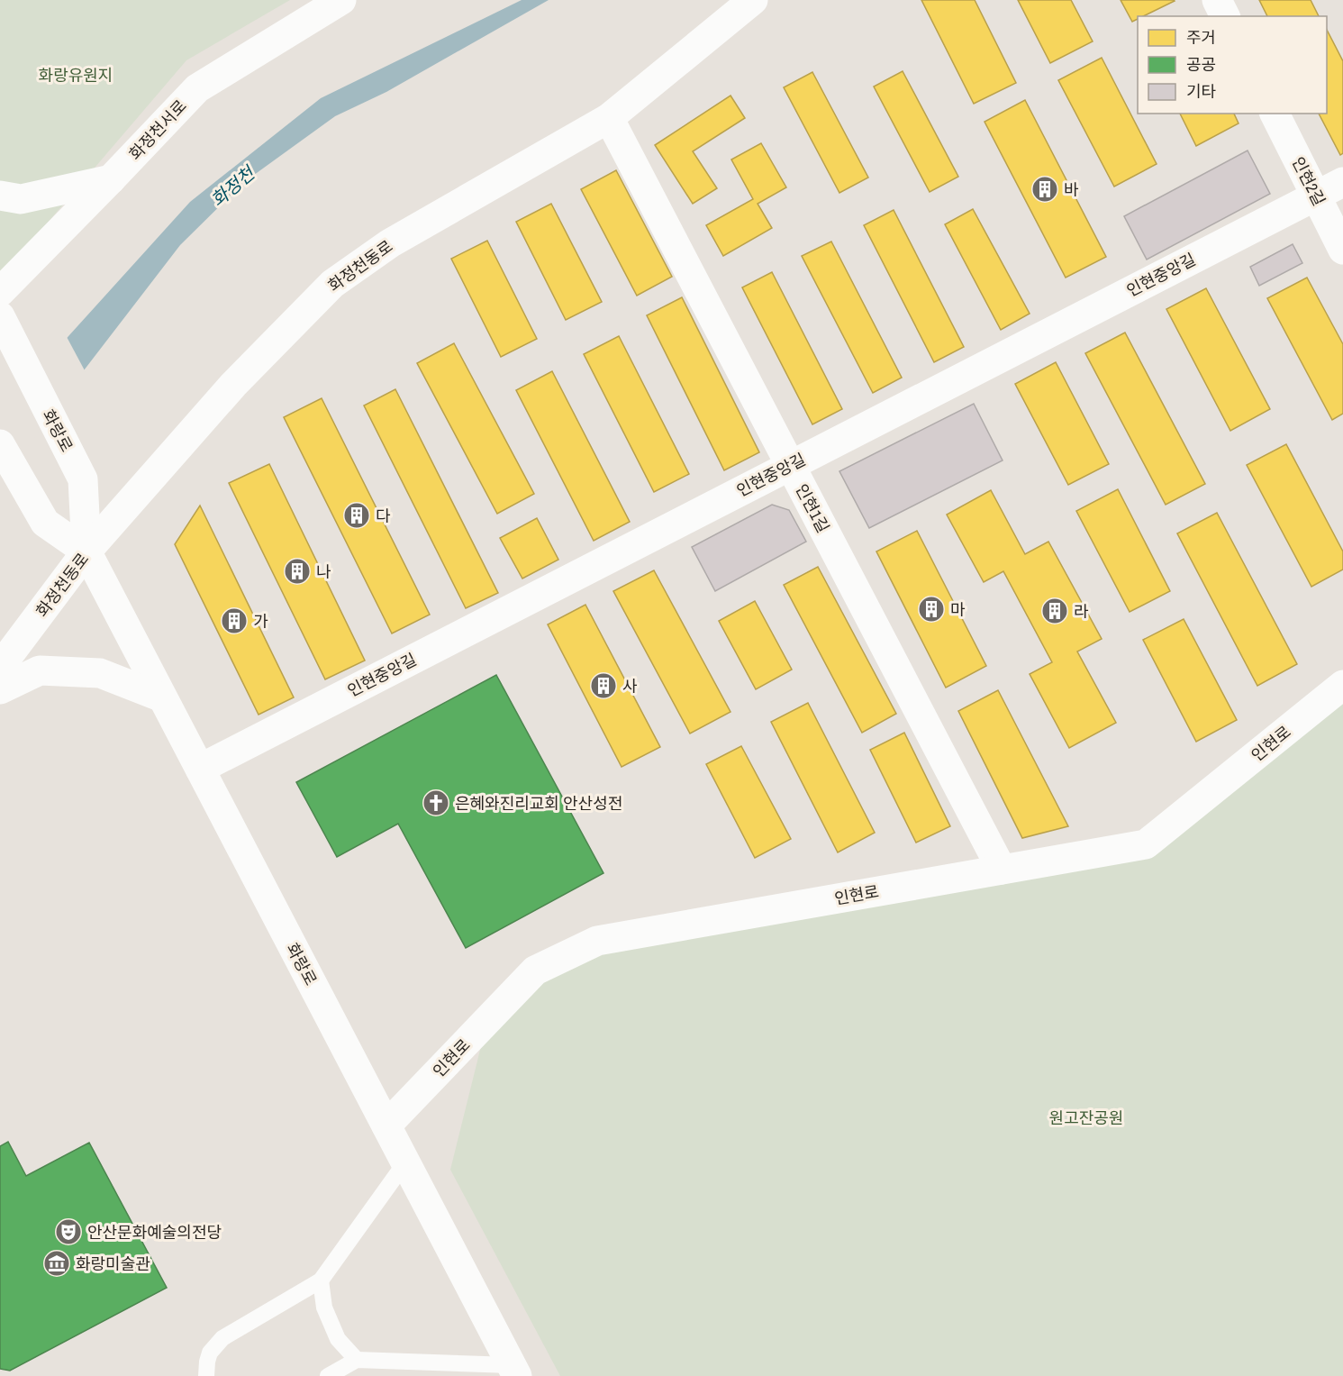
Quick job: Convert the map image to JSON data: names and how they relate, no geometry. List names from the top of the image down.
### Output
{
  "streets": {
    "street": [
      "화정천서로",
      "인현2길",
      "화정천동로",
      "인현중앙길",
      "화랑로",
      "인현1길",
      "인현로"
    ]
  },
  "crossings": [
    ["인현2길", "인현중앙길"],
    ["화정천동로", "화랑로"],
    ["화정천동로", "인현1길"],
    ["인현중앙길", "화랑로"],
    ["인현중앙길", "인현1길"],
    ["화랑로", "인현로"],
    ["인현1길", "인현로"]
  ],
  "water": ["화정천"],
  "parks": ["화랑유원지", "원고잔공원"],
  "places": {
    "building": [
      "바",
      "다",
      "나",
      "마",
      "라",
      "가",
      "사"
    ],
    "church": ["은혜와진리교회 안산성전"],
    "theatre": ["안산문화예술의전당"],
    "museum": ["화랑미술관"]
  },
  "legend": ["주거", "공공", "기타"]
}
